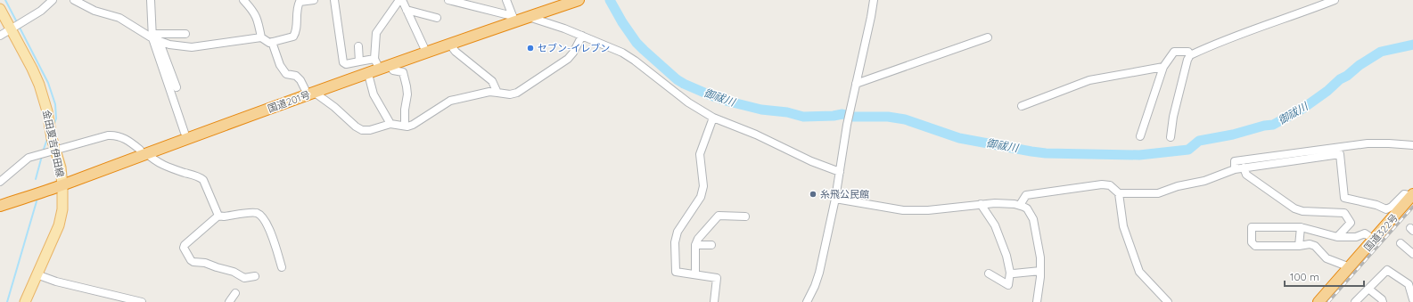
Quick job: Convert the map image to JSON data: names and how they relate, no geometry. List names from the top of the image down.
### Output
{
  "streets": {
    "highway": ["国道201号", "国道322号"],
    "main road": ["金田夏吉伊田線"]
  },
  "crossings": [
    ["国道201号", "金田夏吉伊田線"]
  ],
  "water": ["御祓川"],
  "places": ["セブン-イレブン", "糸飛公民館"],
  "scale_bar": "100 m"
}
